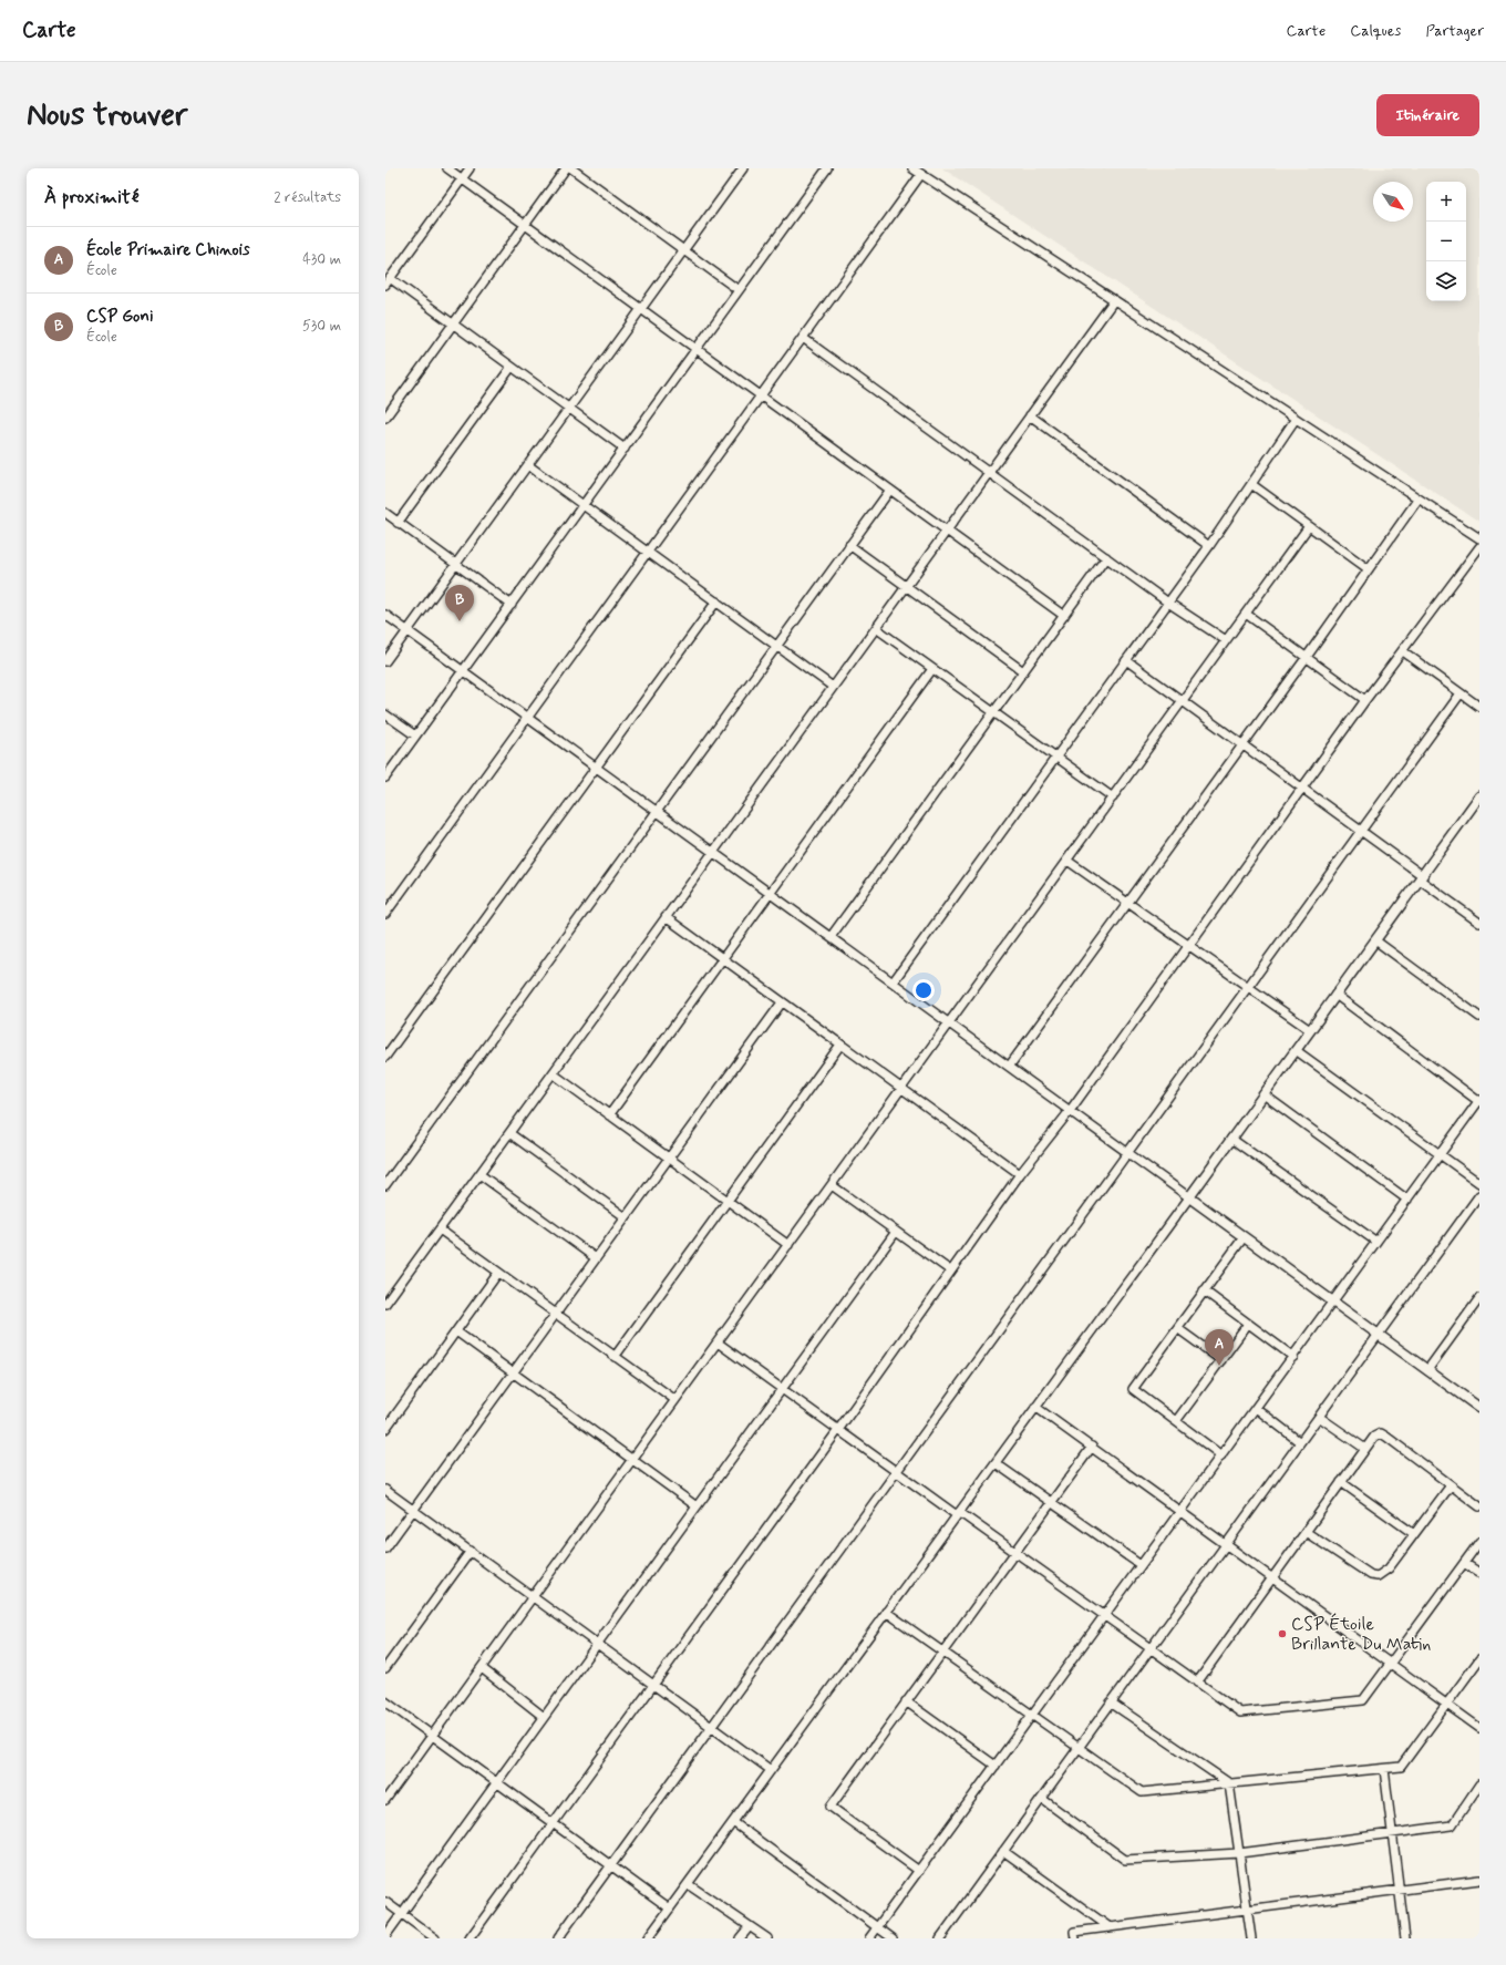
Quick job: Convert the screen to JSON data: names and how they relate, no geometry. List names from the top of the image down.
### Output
{
  "places": ["CSP Étoile Brillante Du Matin"],
  "north": "bottom right",
  "page": {
    "header": "Carte",
    "nav": ["Carte", "Calques", "Partager"],
    "buttons": "Itinéraire",
    "title": "Nous trouver",
    "heading": ["À proximité", "2 résultats"],
    "map_buttons": ["+", "−"],
    "list": [
      {
        "mark": "A",
        "name": "École Primaire Chinois",
        "note": "École",
        "value": "430 m"
      },
      {
        "mark": "B",
        "name": "CSP Goni",
        "note": "École",
        "value": "530 m"
      }
    ],
    "pins": ["B", "A"]
  }
}
